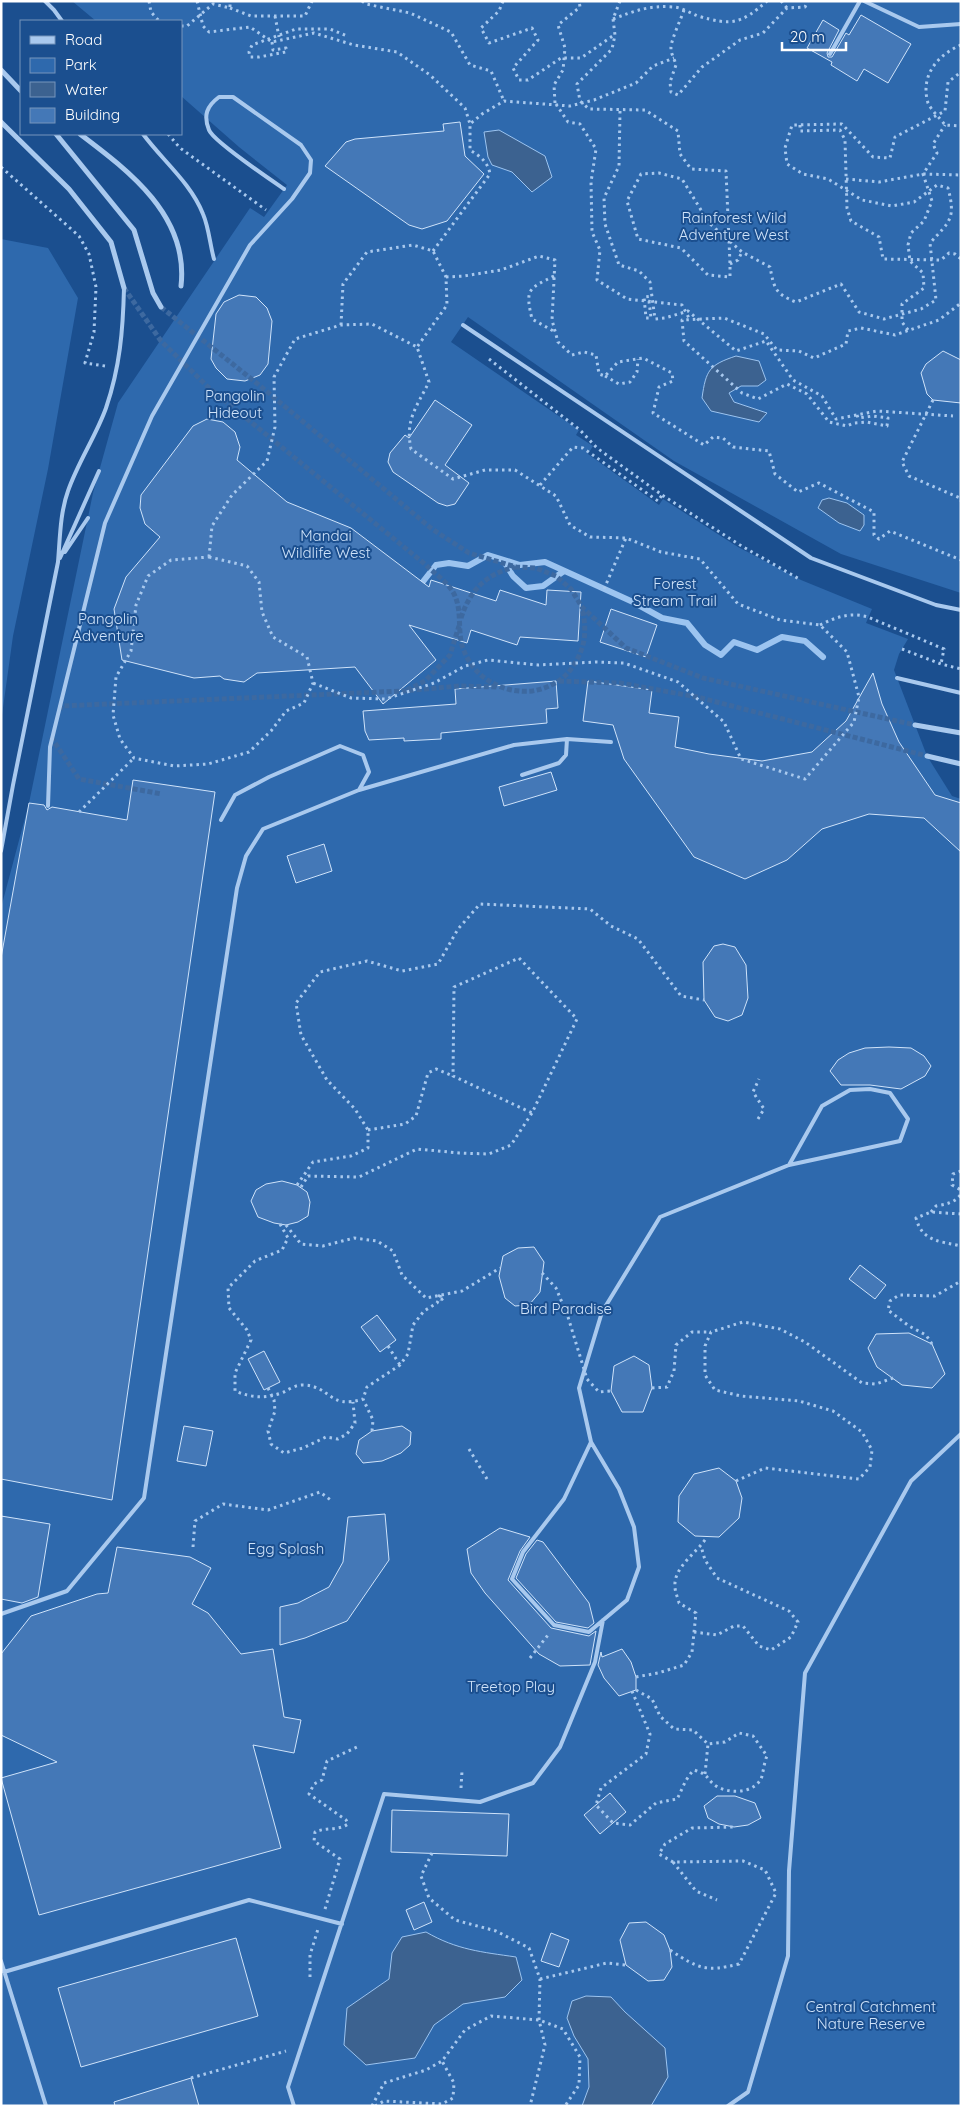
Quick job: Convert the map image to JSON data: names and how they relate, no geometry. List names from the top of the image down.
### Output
{
  "parks": [
    "Rainforest Wild Adventure West",
    "Pangolin Hideout",
    "Mandai Wildlife West",
    "Forest Stream Trail",
    "Pangolin Adventure",
    "Bird Paradise",
    "Egg Splash",
    "Treetop Play",
    "Central Catchment Nature Reserve"
  ],
  "legend": [
    "Road",
    "Park",
    "Water",
    "Building"
  ],
  "scale_bar": "20 m"
}
